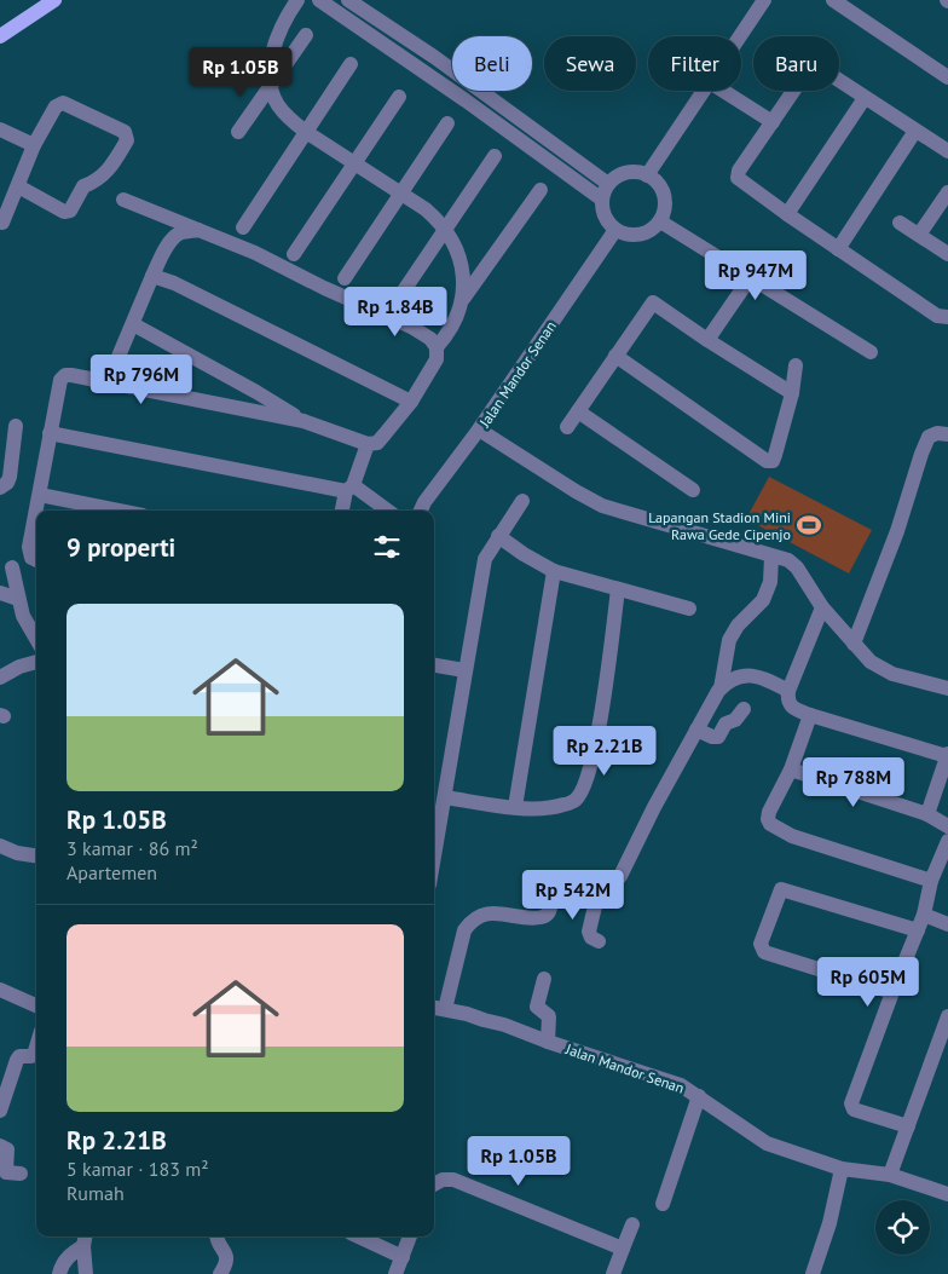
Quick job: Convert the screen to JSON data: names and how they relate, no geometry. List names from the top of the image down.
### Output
{
  "streets": {
    "street": ["Jalan Mandor Senan"]
  },
  "places": {
    "sports": ["Lapangan Stadion Mini Rawa Gede Cipenjo"]
  },
  "page": {
    "chip": [
      "Beli",
      "Sewa",
      "Filter",
      "Baru"
    ],
    "price": [
      "Rp 1.05B",
      "Rp 947M",
      "Rp 1.84B",
      "Rp 796M",
      "Rp 2.21B",
      "Rp 788M",
      "Rp 542M",
      "Rp 605M",
      "Rp 1.05B"
    ],
    "heading": "9 properti",
    "list": [
      {
        "name": "Rp 1.05B",
        "note": "3 kamar · 86 m² · Apartemen"
      },
      {
        "name": "Rp 2.21B",
        "note": "5 kamar · 183 m² · Rumah"
      }
    ]
  }
}
